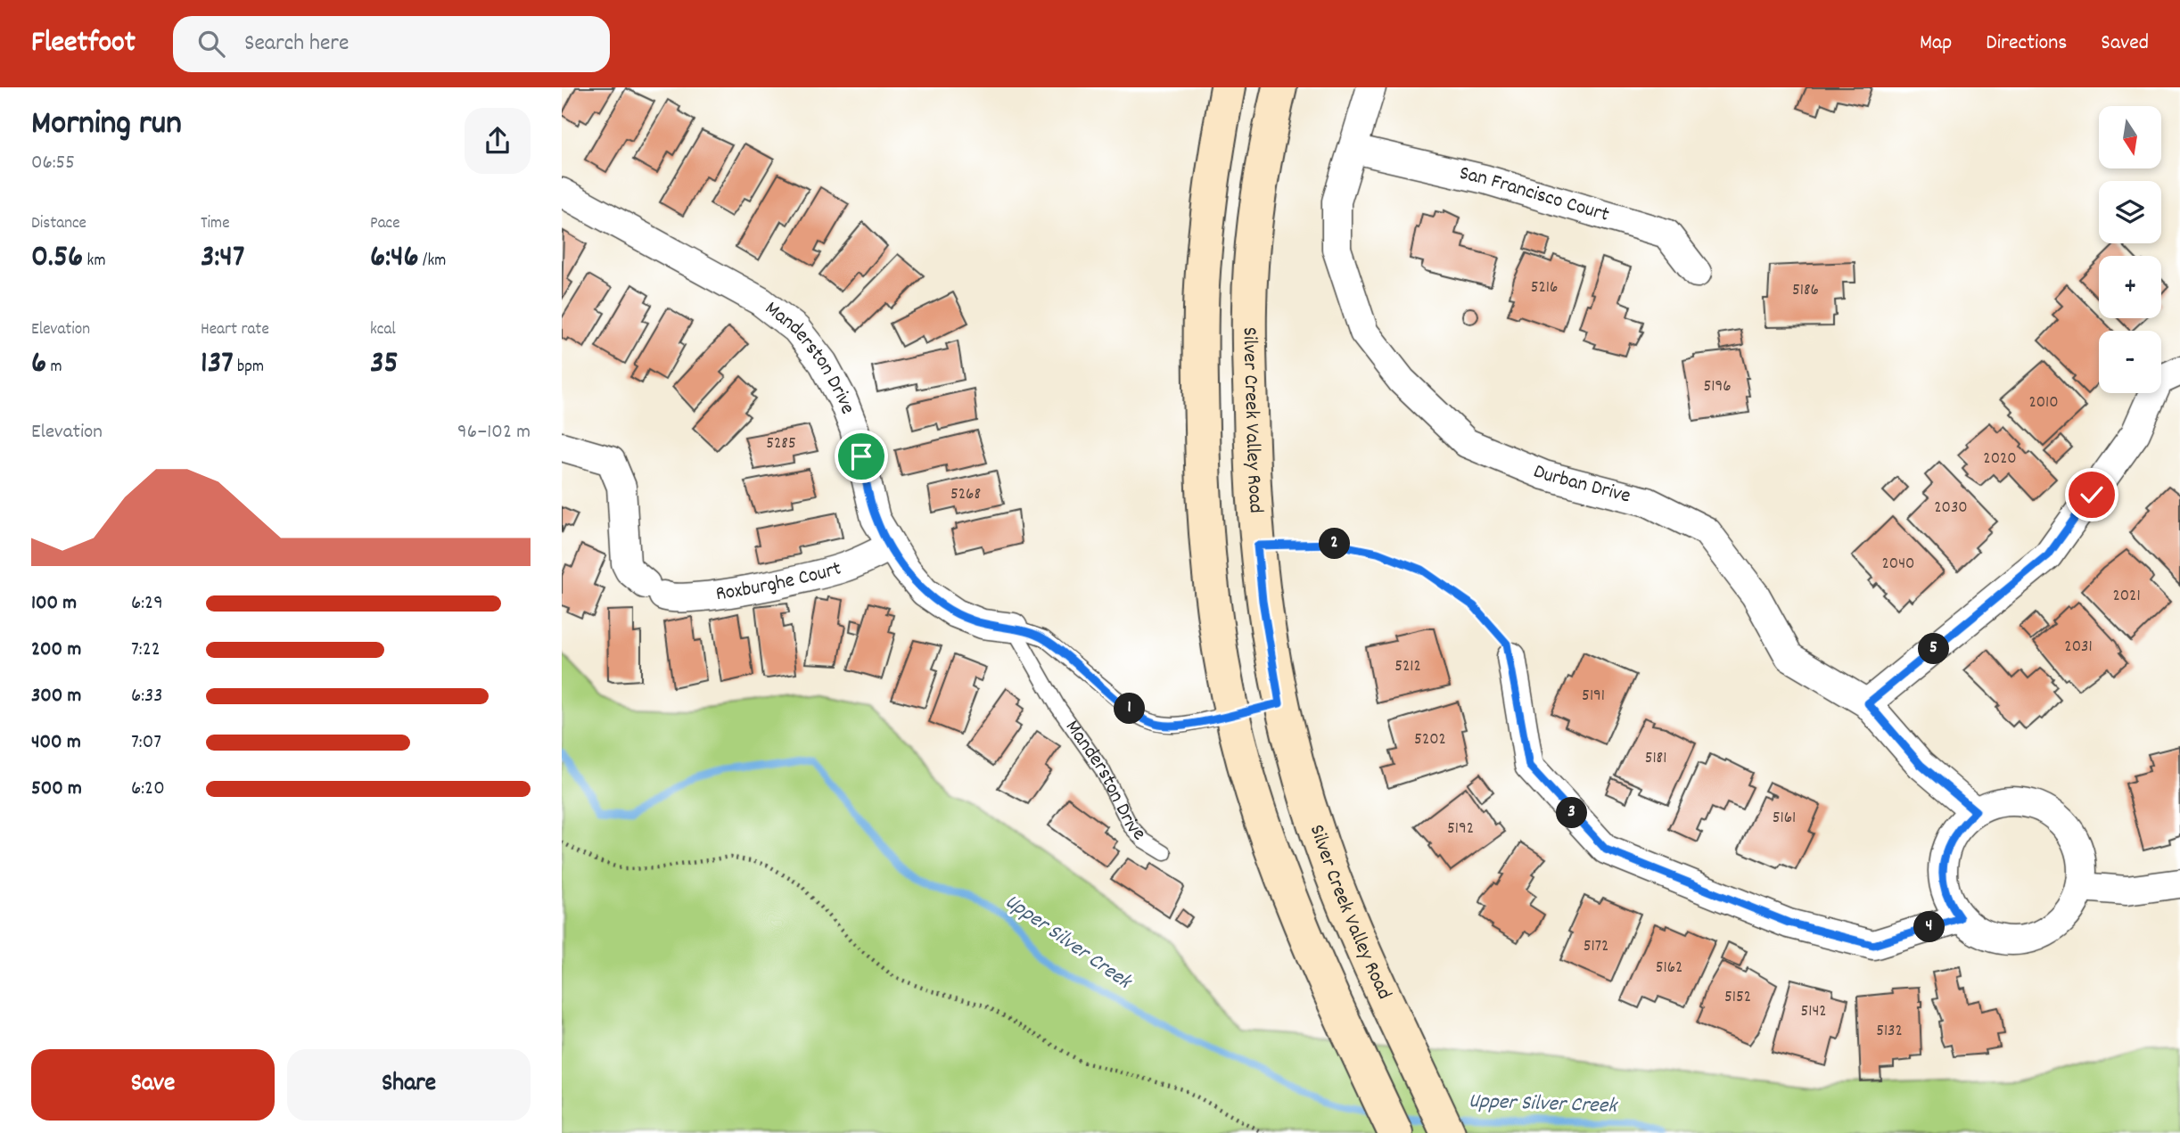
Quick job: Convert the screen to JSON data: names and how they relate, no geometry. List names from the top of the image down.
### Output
{
  "streets": {
    "main road": ["Silver Creek Valley Road"],
    "street": [
      "San Francisco Court",
      "Manderston Drive",
      "Durban Drive",
      "Roxburghe Court"
    ]
  },
  "crossings": [
    ["San Francisco Court", "Durban Drive"],
    ["Manderston Drive", "Roxburghe Court"]
  ],
  "water": ["Upper Silver Creek"],
  "house_numbers": [
    "5216",
    "5186",
    "5196",
    "2010",
    "5285",
    "2020",
    "5268",
    "2030",
    "2040",
    "2021",
    "2031",
    "5212",
    "5191",
    "5202",
    "5181",
    "5161",
    "5192",
    "5172",
    "5162",
    "5152",
    "5142",
    "5132"
  ],
  "north": "bottom",
  "page": {
    "header": "Fleetfoot",
    "search": "Search here",
    "nav": ["Map", "Directions", "Saved"],
    "heading": ["Morning run", "06:55"],
    "map_buttons": ["+", "−"],
    "stats": [
      ["Distance", "0.56 km"],
      ["Time", "3:47"],
      ["Pace", "6:46 /km"],
      ["Elevation", "6 m"],
      ["Heart rate", "137 bpm"],
      ["kcal", "35"]
    ],
    "chart": ["Elevation", "96–102 m"],
    "pins": [
      "2",
      "5",
      "1",
      "3",
      "4"
    ],
    "list": [
      {
        "name": "100 m",
        "note": "6:29"
      },
      {
        "name": "200 m",
        "note": "7:22"
      },
      {
        "name": "300 m",
        "note": "6:33"
      },
      {
        "name": "400 m",
        "note": "7:07"
      },
      {
        "name": "500 m",
        "note": "6:20"
      }
    ],
    "buttons": ["Save", "Share"]
  }
}
